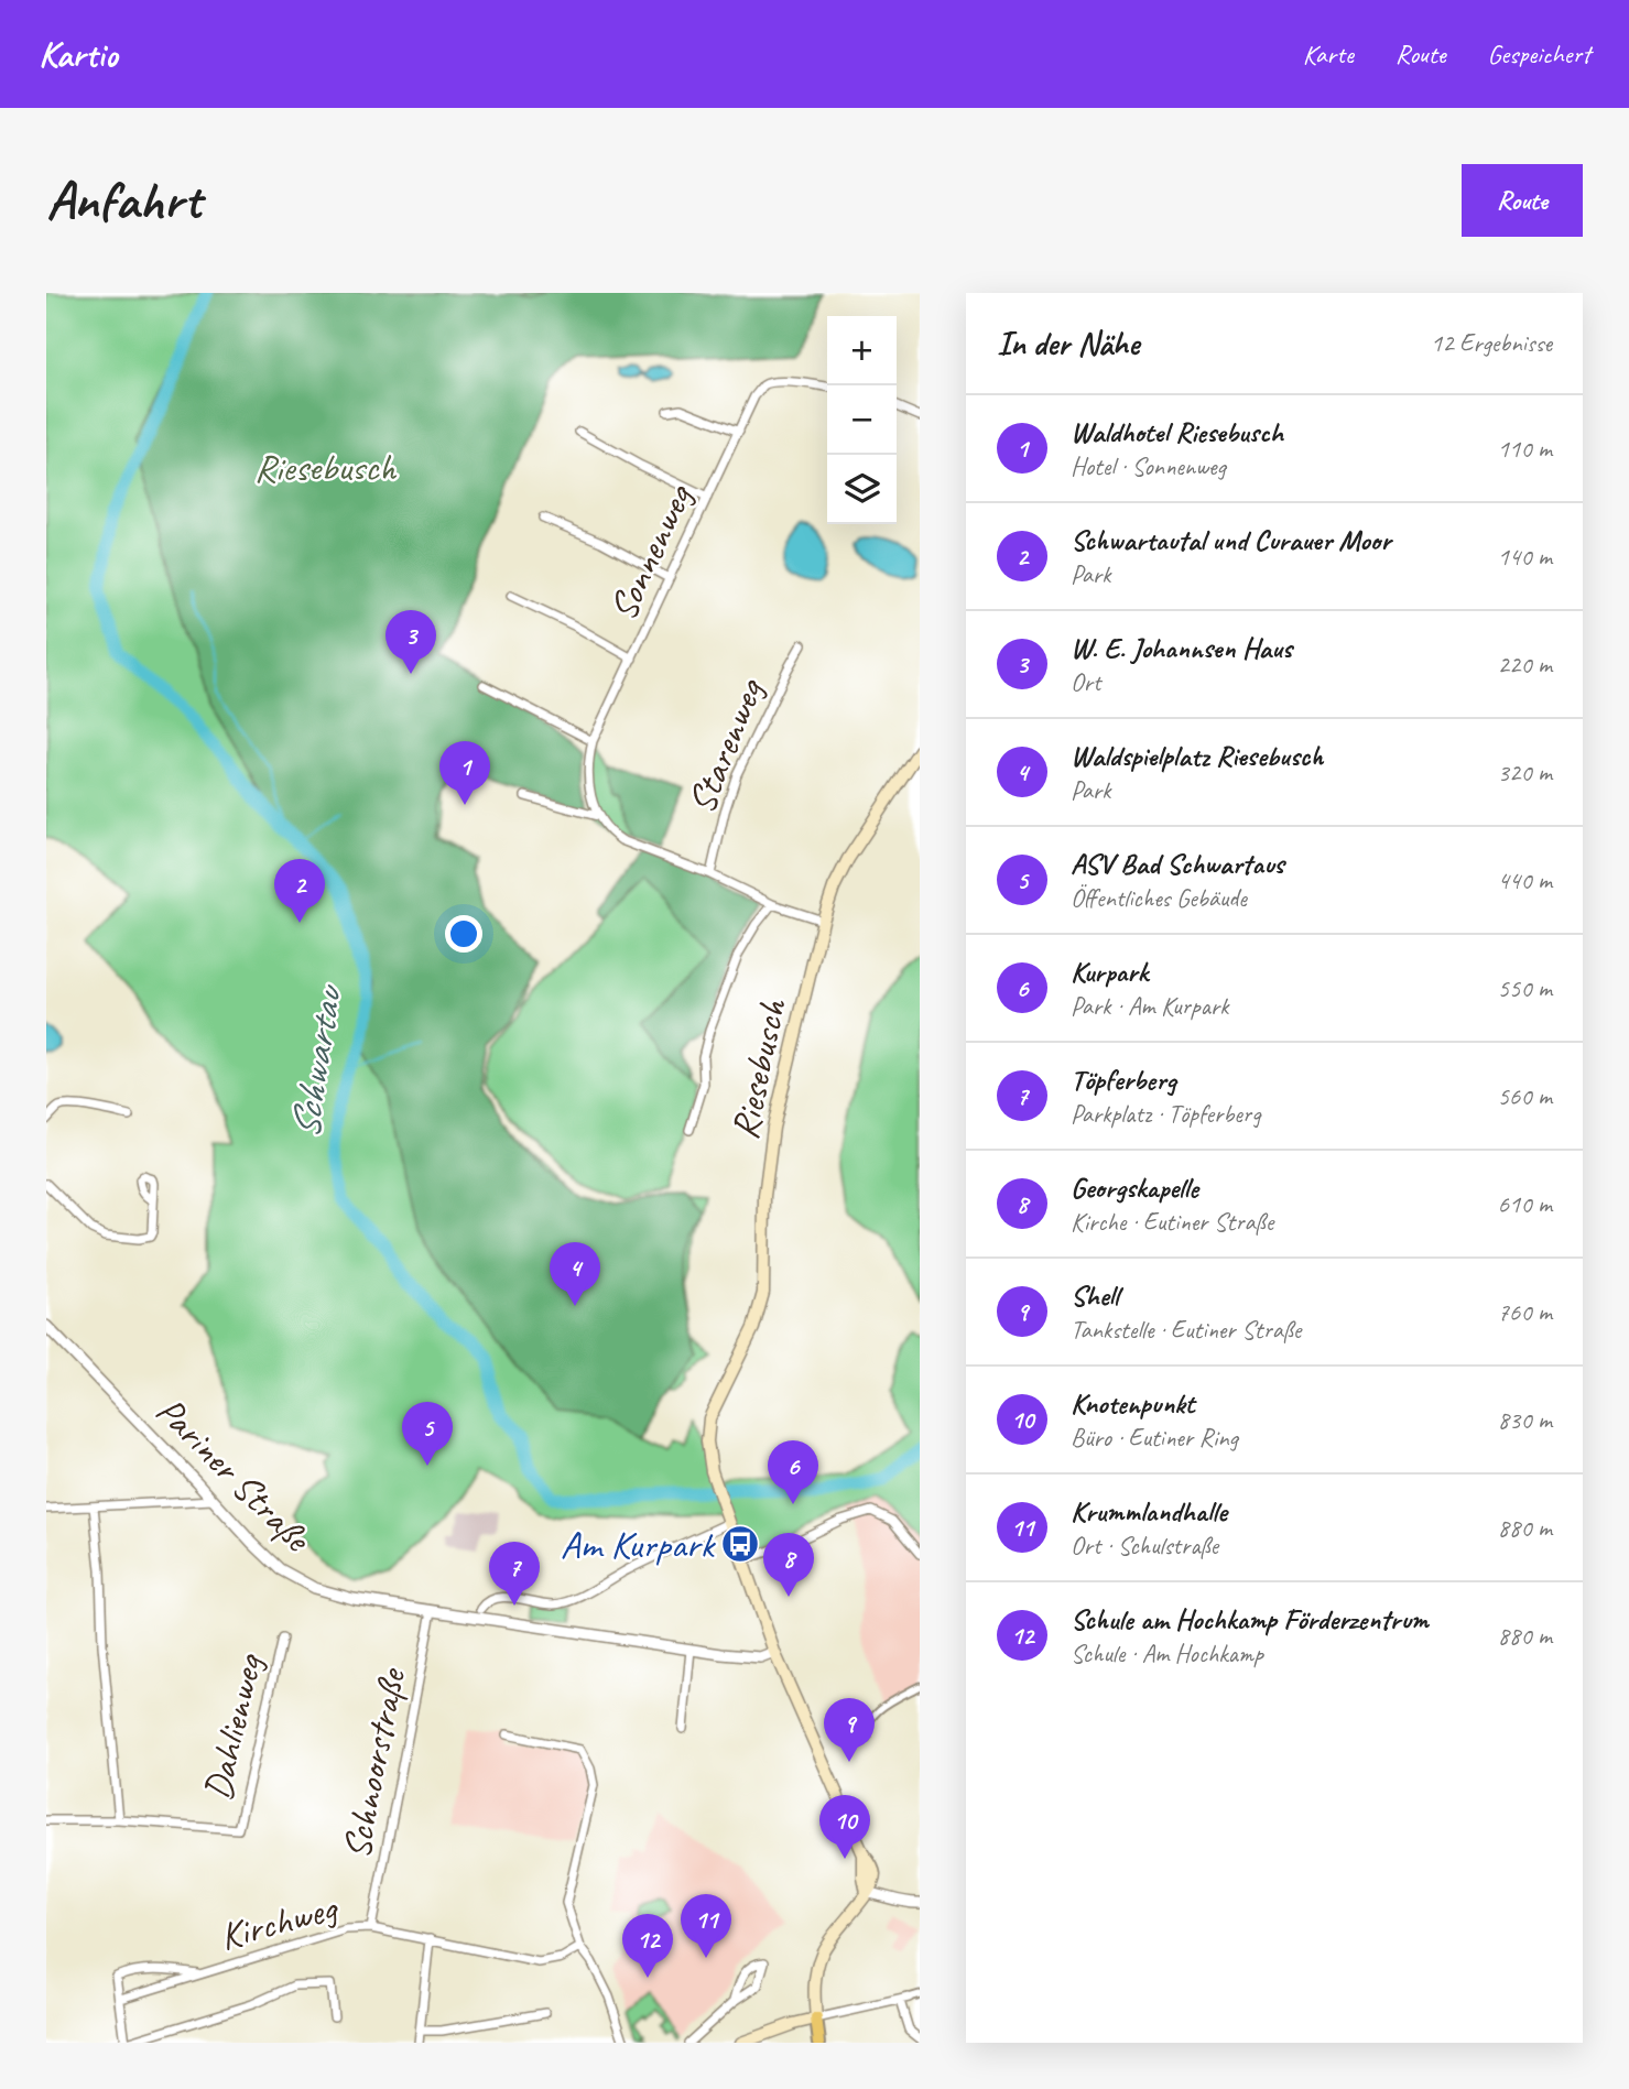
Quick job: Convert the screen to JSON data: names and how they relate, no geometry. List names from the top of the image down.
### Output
{
  "streets": {
    "main road": ["Riesebusch"],
    "street": [
      "Sonnenweg",
      "Starenweg",
      "Pariner Straße",
      "Dahlienweg",
      "Schnoorstraße",
      "Kirchweg"
    ]
  },
  "crossings": [
    ["Pariner Straße", "Schnoorstraße"],
    ["Schnoorstraße", "Kirchweg"]
  ],
  "water": ["Schwartau"],
  "parks": ["Riesebusch"],
  "places": {
    "bus stop": ["Am Kurpark"]
  },
  "page": {
    "header": "Kartio",
    "nav": ["Karte", "Route", "Gespeichert"],
    "buttons": "Route",
    "title": "Anfahrt",
    "heading": ["In der Nähe", "12 Ergebnisse"],
    "map_buttons": ["+", "−"],
    "list": [
      {
        "mark": "1",
        "name": "Waldhotel Riesebusch",
        "note": "Hotel · Sonnenweg",
        "value": "110 m"
      },
      {
        "mark": "2",
        "name": "Schwartautal und Curauer Moor",
        "note": "Park",
        "value": "140 m"
      },
      {
        "mark": "3",
        "name": "W. E. Johannsen Haus",
        "note": "Ort",
        "value": "220 m"
      },
      {
        "mark": "4",
        "name": "Waldspielplatz Riesebusch",
        "note": "Park",
        "value": "320 m"
      },
      {
        "mark": "5",
        "name": "ASV Bad Schwartaus",
        "note": "Öffentliches Gebäude",
        "value": "440 m"
      },
      {
        "mark": "6",
        "name": "Kurpark",
        "note": "Park · Am Kurpark",
        "value": "550 m"
      },
      {
        "mark": "7",
        "name": "Töpferberg",
        "note": "Parkplatz · Töpferberg",
        "value": "560 m"
      },
      {
        "mark": "8",
        "name": "Georgskapelle",
        "note": "Kirche · Eutiner Straße",
        "value": "610 m"
      },
      {
        "mark": "9",
        "name": "Shell",
        "note": "Tankstelle · Eutiner Straße",
        "value": "760 m"
      },
      {
        "mark": "10",
        "name": "Knotenpunkt",
        "note": "Büro · Eutiner Ring",
        "value": "830 m"
      },
      {
        "mark": "11",
        "name": "Krummlandhalle",
        "note": "Ort · Schulstraße",
        "value": "880 m"
      },
      {
        "mark": "12",
        "name": "Schule am Hochkamp Förderzentrum",
        "note": "Schule · Am Hochkamp",
        "value": "880 m"
      }
    ],
    "pins": [
      "3",
      "1",
      "2",
      "4",
      "5",
      "6",
      "8",
      "7",
      "9",
      "10",
      "11",
      "12"
    ]
  }
}
